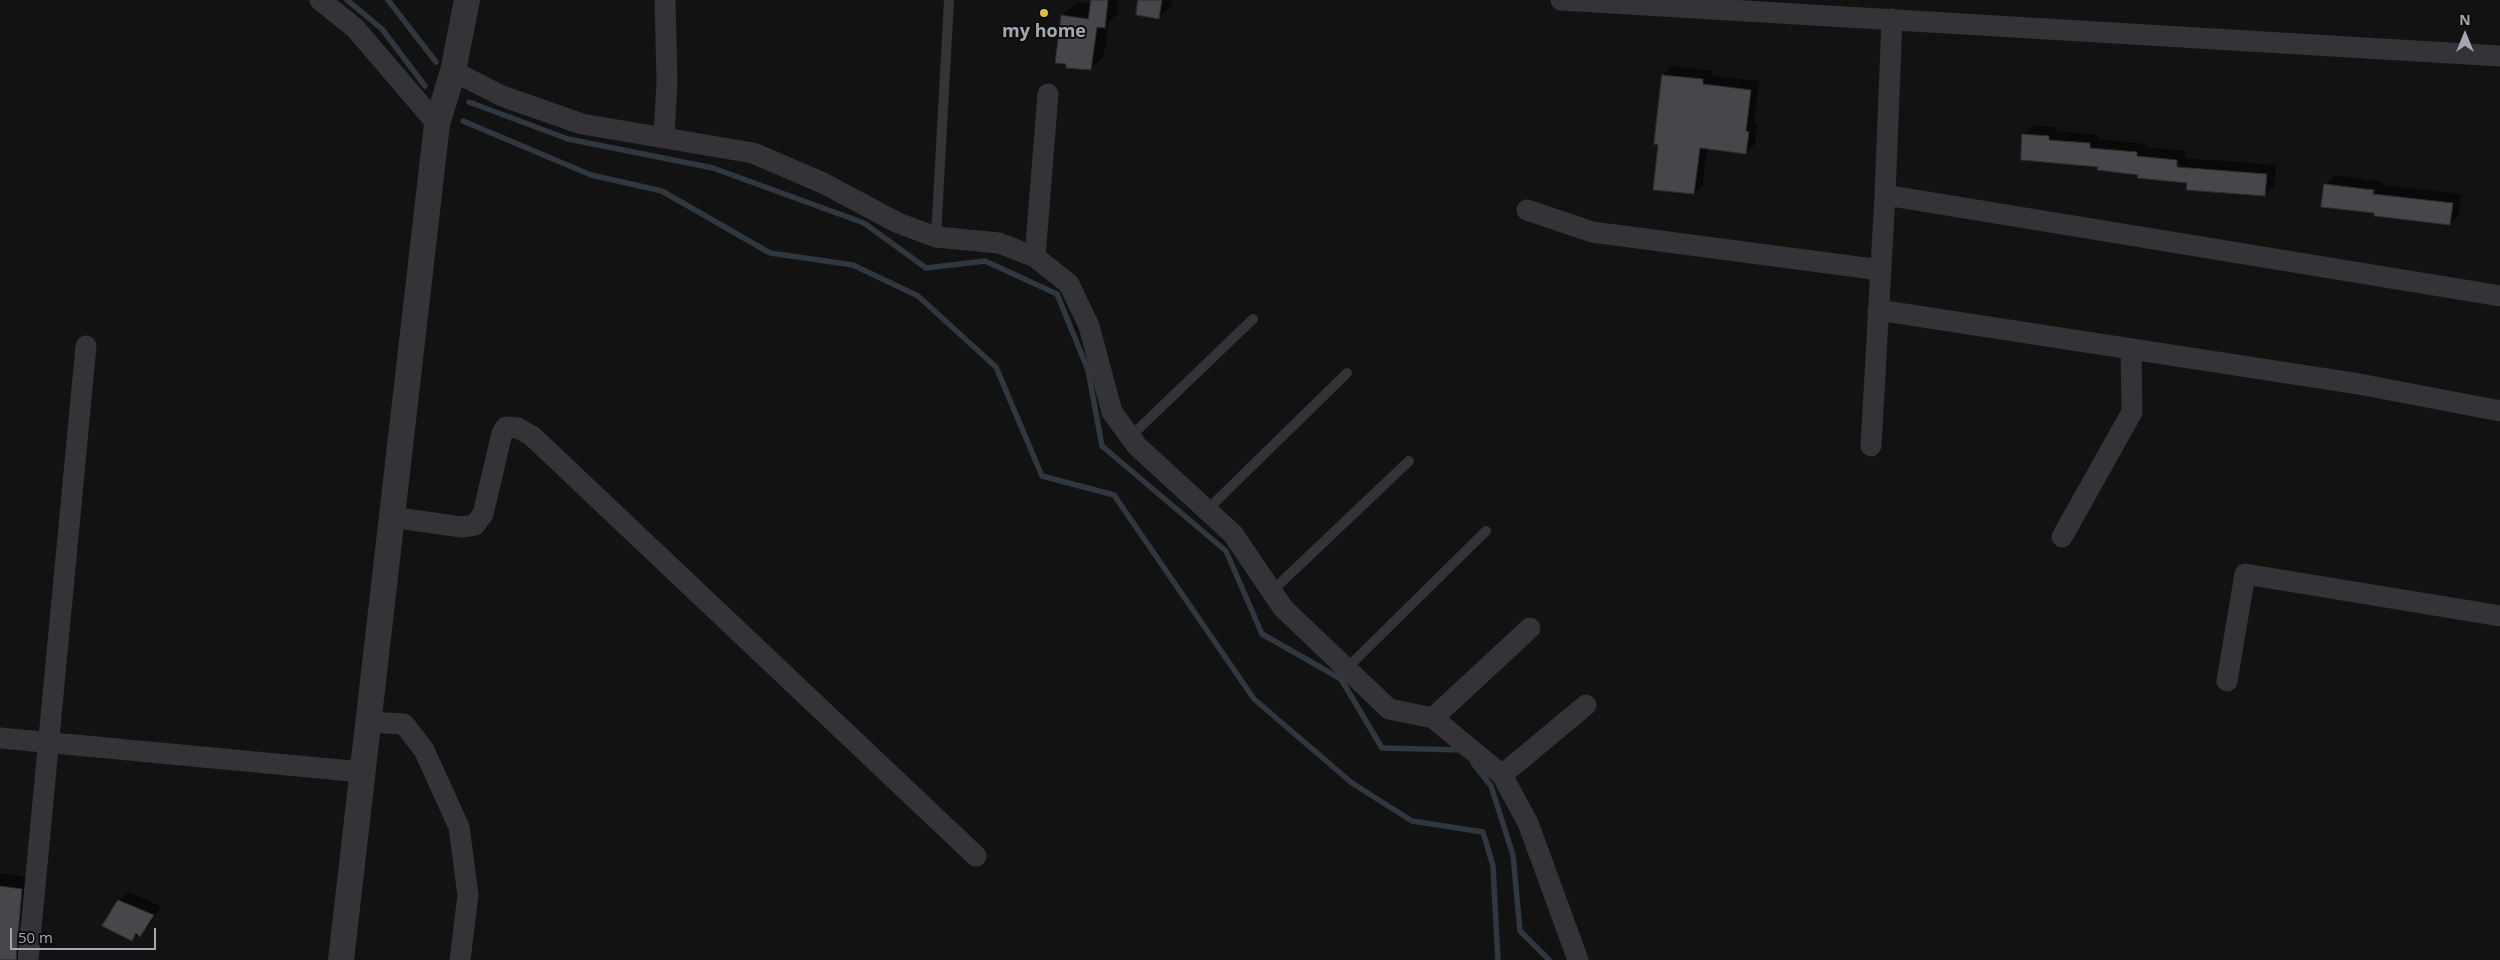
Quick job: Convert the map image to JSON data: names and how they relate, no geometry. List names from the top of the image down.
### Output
{
  "places": ["my home"],
  "scale_bar": "50 m",
  "north": "top"
}
